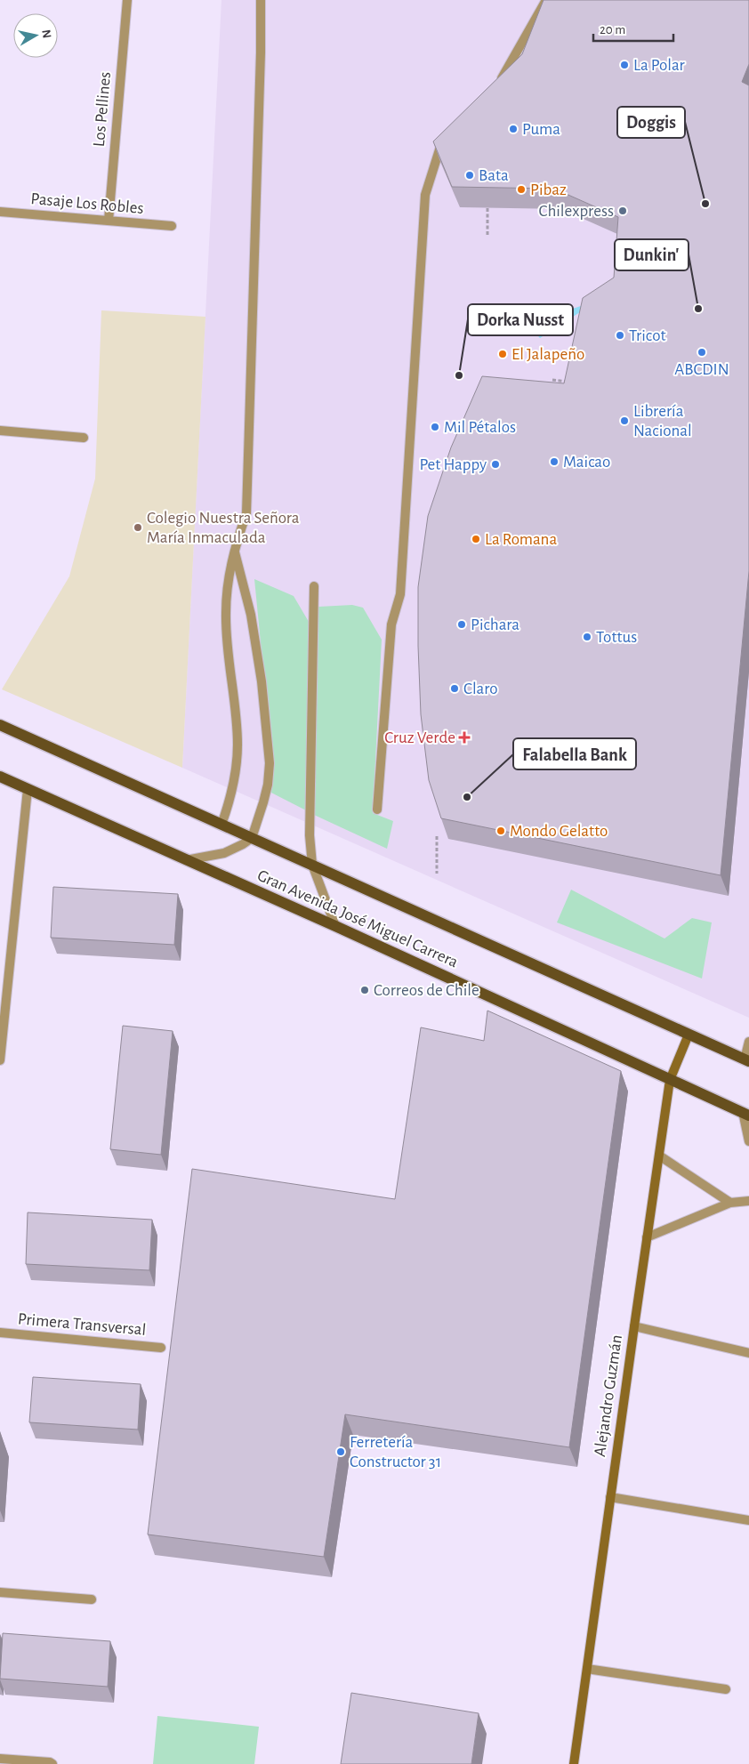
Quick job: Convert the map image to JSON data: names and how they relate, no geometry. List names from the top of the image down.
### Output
{
  "streets": {
    "main road": ["Gran Avenida José Miguel Carrera"],
    "street": [
      "Los Pellines",
      "Pasaje Los Robles",
      "Primera Transversal",
      "Alejandro Guzmán"
    ]
  },
  "crossings": [
    ["Los Pellines", "Pasaje Los Robles"],
    ["Gran Avenida José Miguel Carrera", "Alejandro Guzmán"]
  ],
  "places": {
    "other": [
      "La Polar",
      "Puma",
      "Bata",
      "Pibaz",
      "Doggis",
      "Chilexpress",
      "Dunkin'",
      "Tricot",
      "ABCDIN",
      "El Jalapeño",
      "Dorka Nusst",
      "Librería Nacional",
      "Mil Pétalos",
      "Maicao",
      "Pet Happy",
      "Colegio Nuestra Señora María Inmaculada",
      "La Romana",
      "Pichara",
      "Tottus",
      "Claro",
      "Falabella Bank",
      "Mondo Gelatto",
      "Correos de Chile",
      "Ferretería Constructor 31"
    ],
    "health": ["Cruz Verde"]
  },
  "scale_bar": "20 m",
  "north": "right"
}
